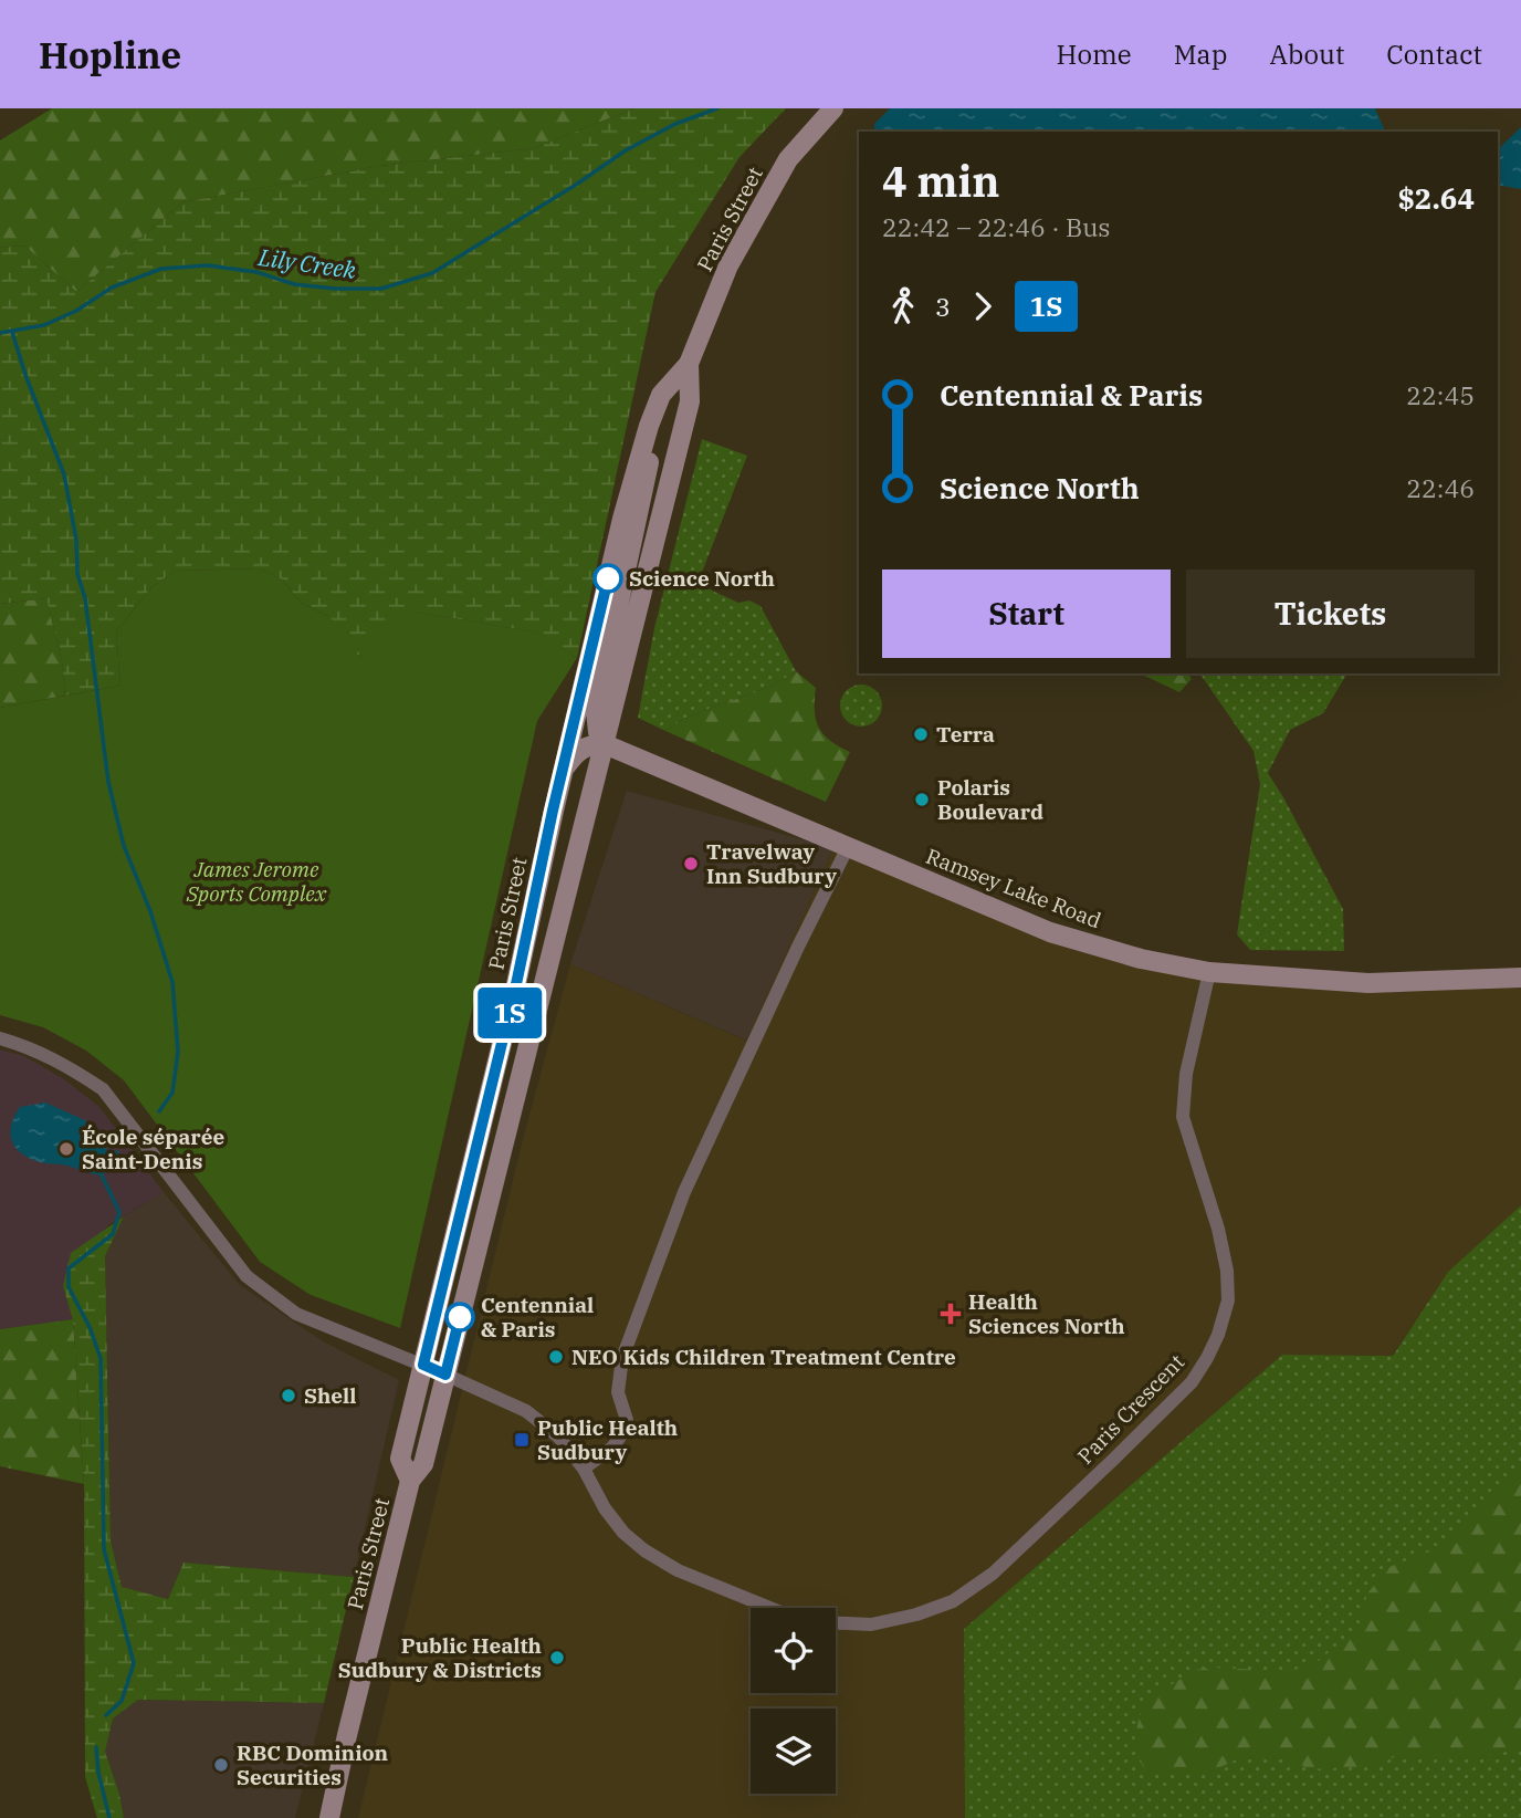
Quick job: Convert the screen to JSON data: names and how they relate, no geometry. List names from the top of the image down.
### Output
{
  "streets": {
    "main road": ["Paris Street", "Ramsey Lake Road"],
    "street": ["Paris Crescent"]
  },
  "crossings": [
    ["Paris Street", "Ramsey Lake Road"],
    ["Paris Street", "Paris Crescent"],
    ["Ramsey Lake Road", "Paris Crescent"]
  ],
  "water": ["Lily Creek"],
  "parks": ["James Jerome Sports Complex"],
  "places": {
    "other": [
      "Science North",
      "Terra",
      "Polaris Boulevard",
      "Travelway Inn Sudbury",
      "École séparée Saint-Denis",
      "Centennial & Paris",
      "NEO Kids Children Treatment Centre",
      "Shell",
      "Public Health Sudbury & Districts",
      "RBC Dominion Securities"
    ],
    "health": ["Health Sciences North"],
    "transit": ["Public Health Sudbury"]
  },
  "lines": ["bus line 1S"],
  "page": {
    "header": "Hopline",
    "nav": [
      "Home",
      "Map",
      "About",
      "Contact"
    ],
    "on_map": "1S",
    "heading": ["4 min", "22:42 – 22:46 · Bus", "$2.64"],
    "legs": ["3", "1S"],
    "list": [
      {
        "name": "Centennial & Paris",
        "value": "22:45"
      },
      {
        "name": "Science North",
        "value": "22:46"
      }
    ],
    "buttons": ["Start", "Tickets"]
  }
}
